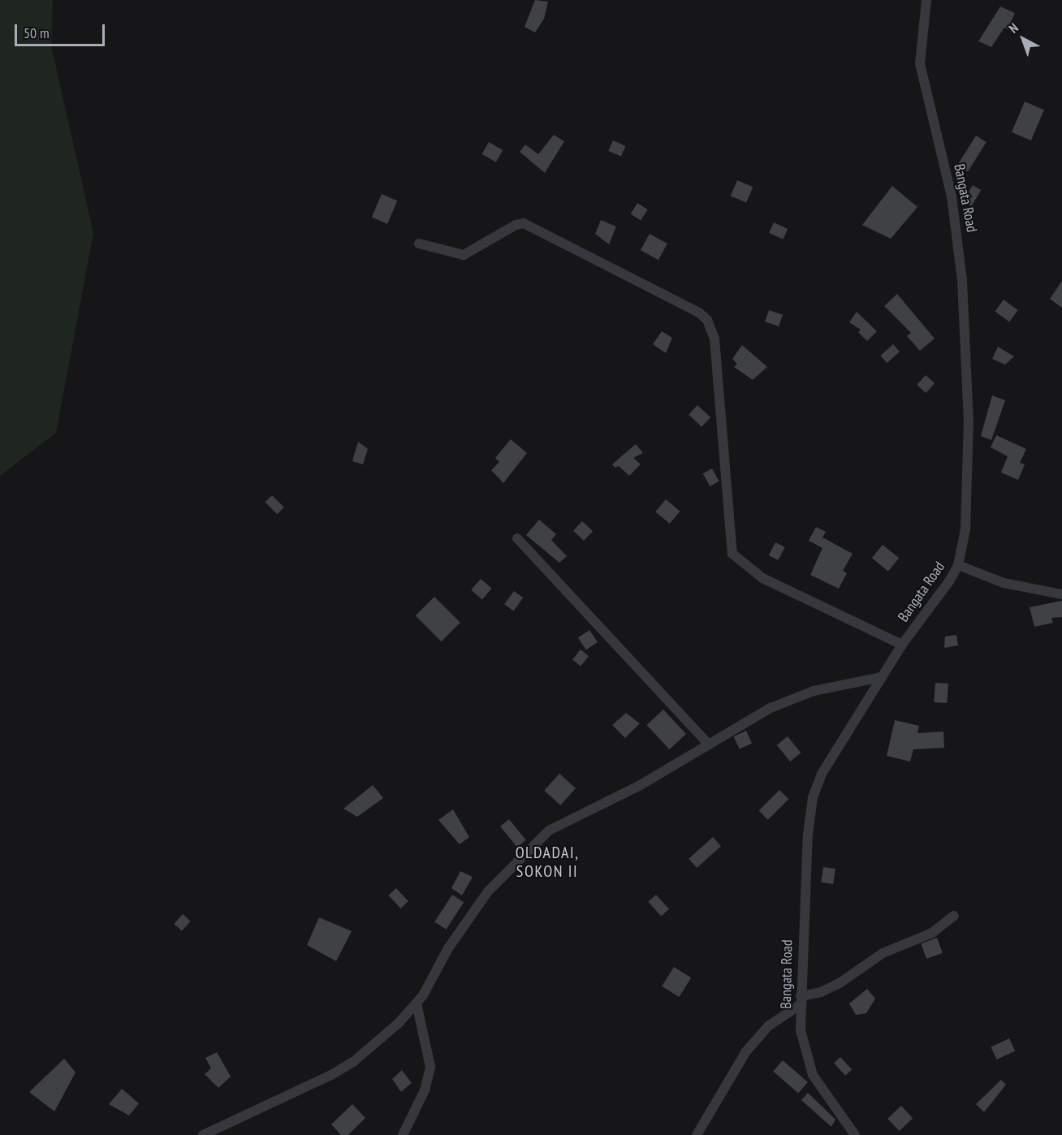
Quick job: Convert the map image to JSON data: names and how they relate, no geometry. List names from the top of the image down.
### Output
{
  "streets": {
    "street": ["Bangata Road"]
  },
  "districts": ["OLDADAI, SOKON II"],
  "scale_bar": "50 m",
  "north": "top left"
}
